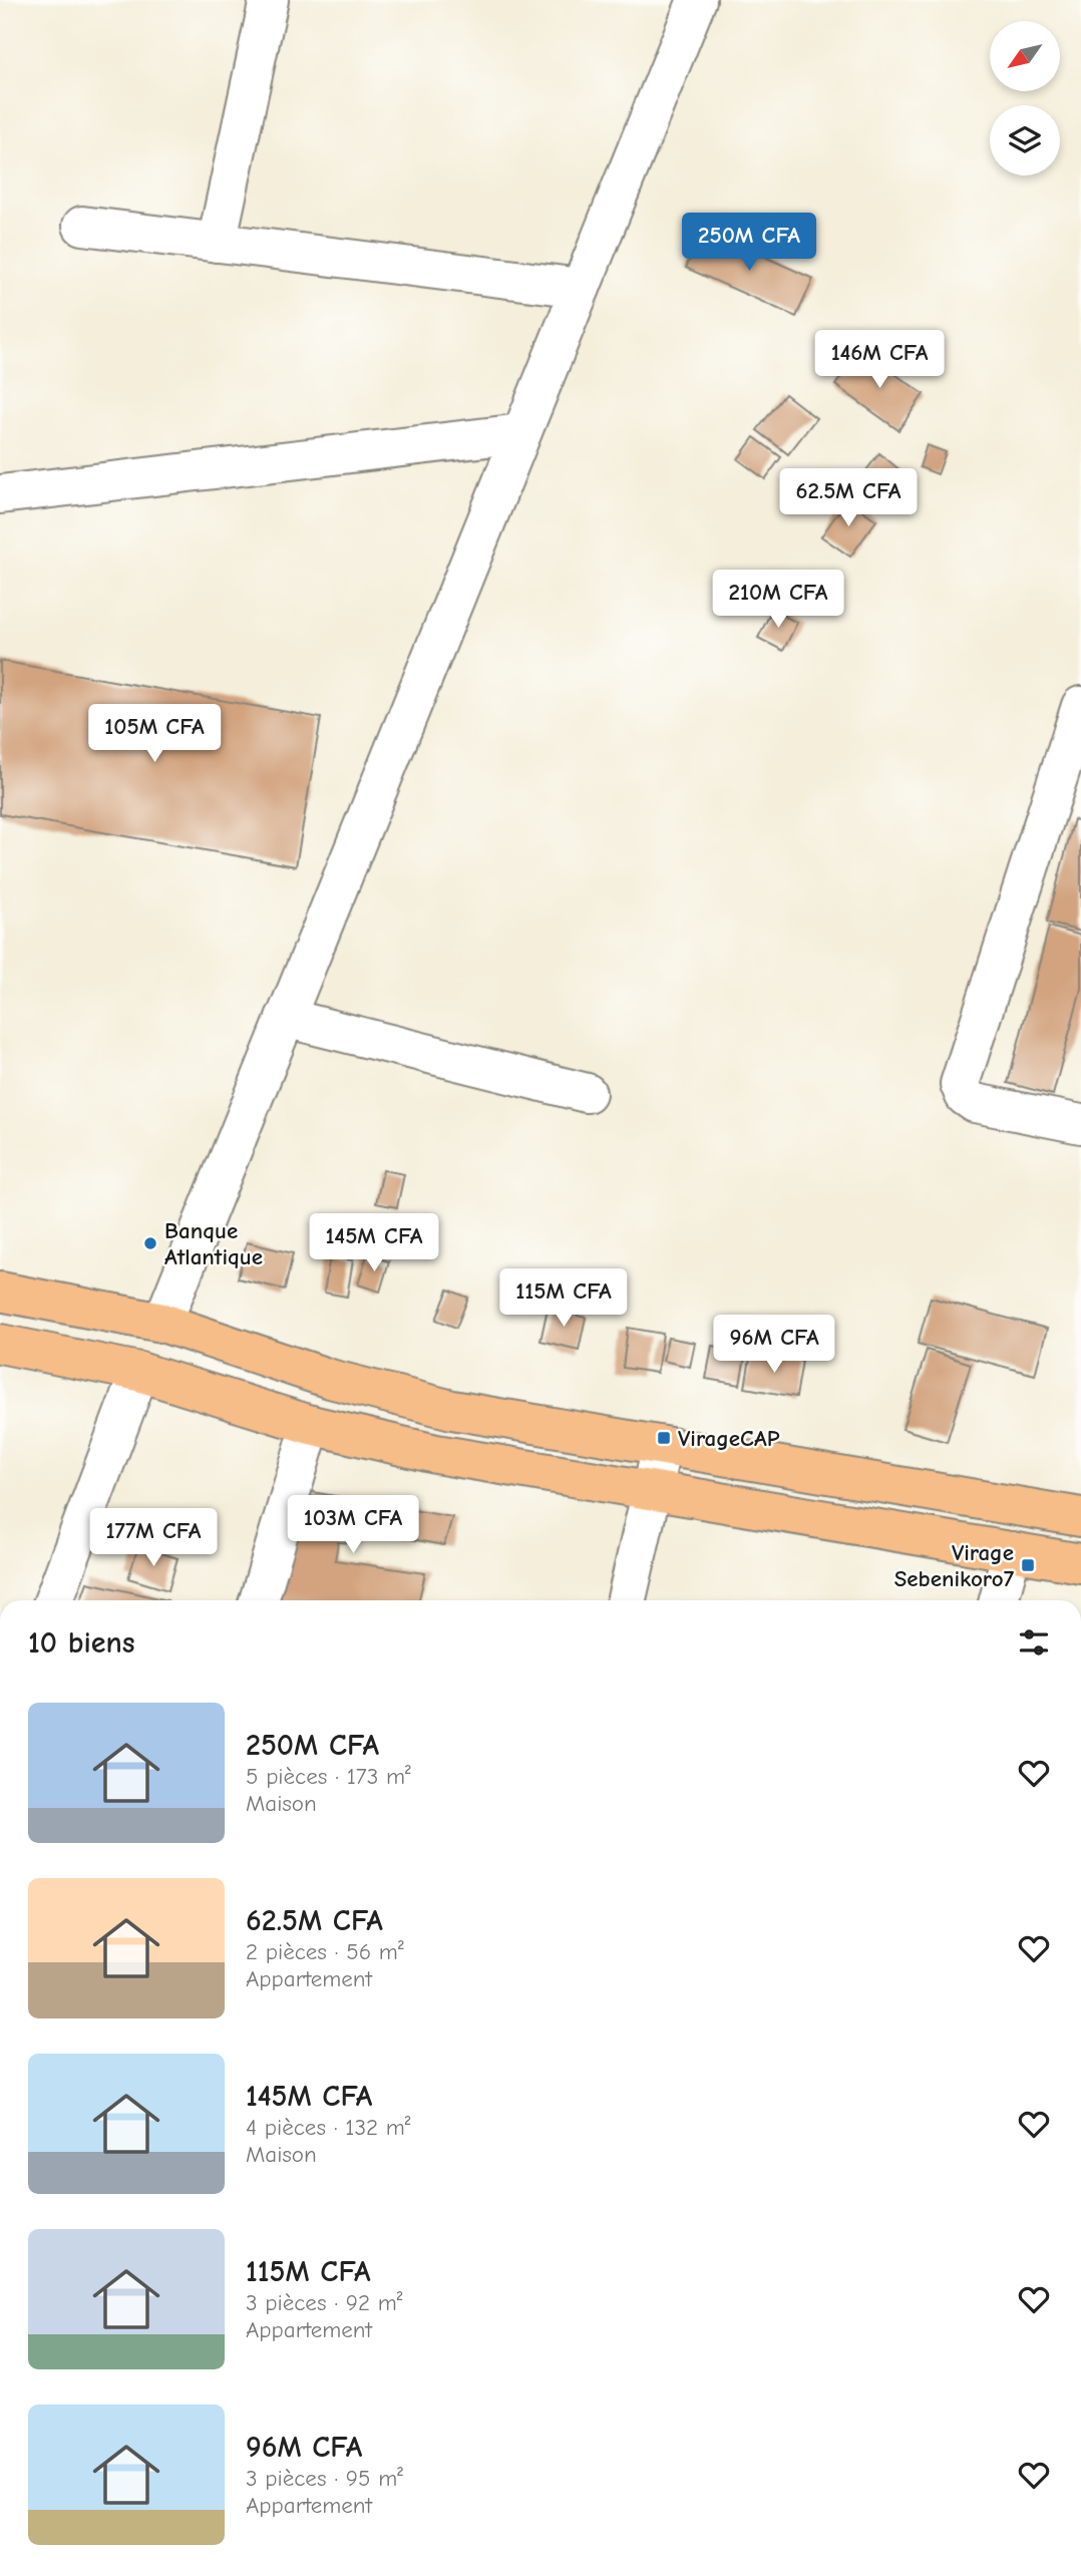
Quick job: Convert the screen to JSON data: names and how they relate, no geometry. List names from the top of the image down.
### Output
{
  "places": {
    "other": ["Banque Atlantique"],
    "transit": ["VirageCAP", "Virage Sebenikoro7"]
  },
  "north": "bottom left",
  "page": {
    "price": [
      "250M CFA",
      "146M CFA",
      "62.5M CFA",
      "210M CFA",
      "105M CFA",
      "145M CFA",
      "115M CFA",
      "96M CFA",
      "103M CFA",
      "177M CFA"
    ],
    "heading": "10 biens",
    "list": [
      {
        "name": "250M CFA",
        "note": "5 pièces · 173 m² · Maison"
      },
      {
        "name": "62.5M CFA",
        "note": "2 pièces · 56 m² · Appartement"
      },
      {
        "name": "145M CFA",
        "note": "4 pièces · 132 m² · Maison"
      },
      {
        "name": "115M CFA",
        "note": "3 pièces · 92 m² · Appartement"
      },
      {
        "name": "96M CFA",
        "note": "3 pièces · 95 m² · Appartement"
      }
    ]
  }
}
